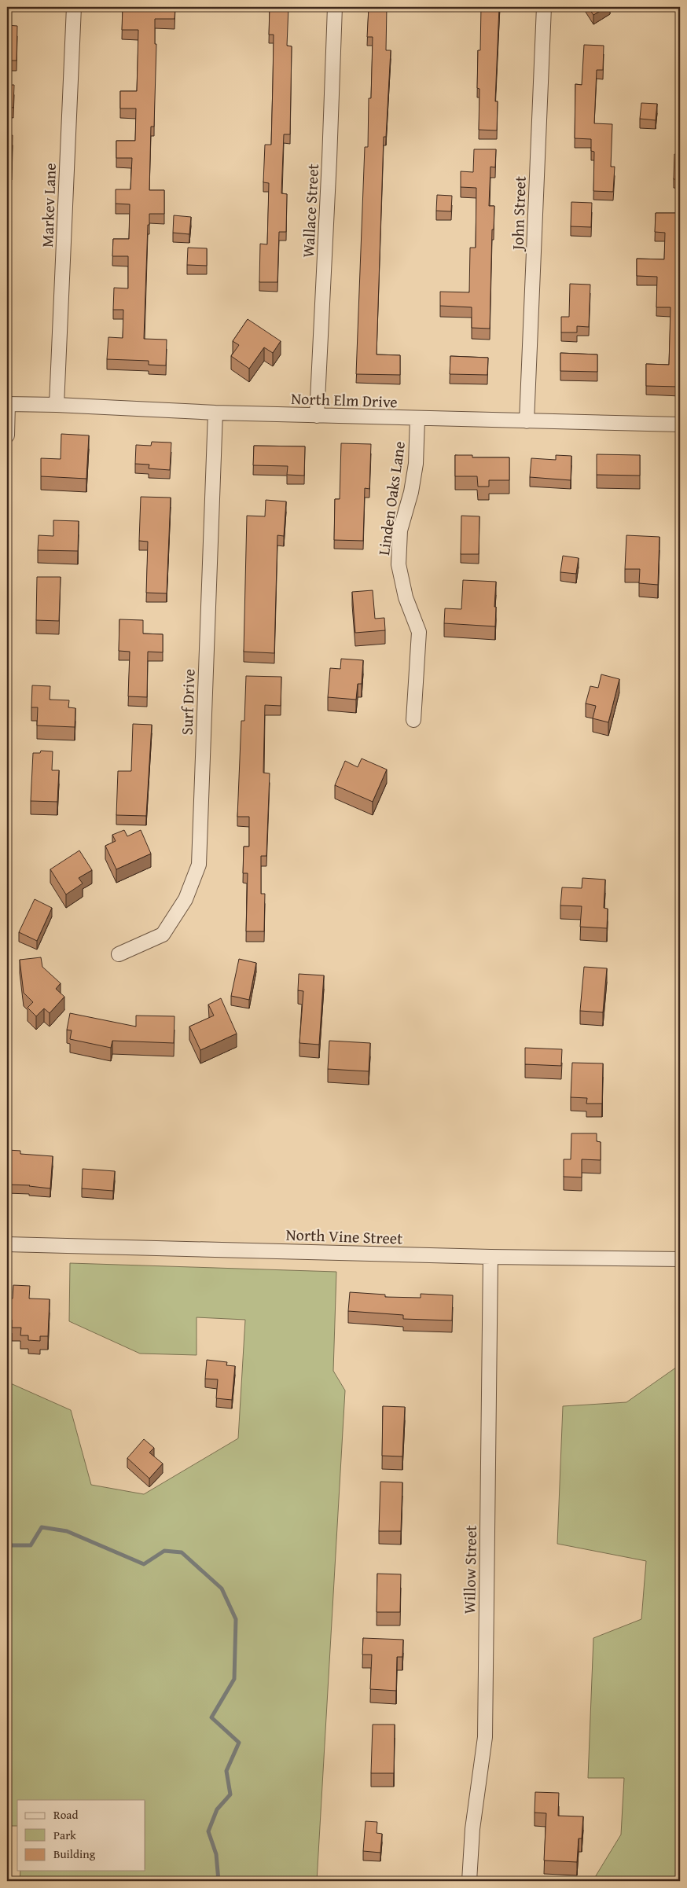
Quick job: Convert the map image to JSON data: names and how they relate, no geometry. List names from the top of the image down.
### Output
{
  "streets": {
    "street": [
      "Markev Lane",
      "Wallace Street",
      "John Street",
      "North Elm Drive",
      "Linden Oaks Lane",
      "Surf Drive",
      "North Vine Street",
      "Willow Street"
    ]
  },
  "crossings": [
    ["Markev Lane", "North Elm Drive"],
    ["Wallace Street", "North Elm Drive"],
    ["John Street", "North Elm Drive"],
    ["North Elm Drive", "Linden Oaks Lane"],
    ["North Elm Drive", "Surf Drive"],
    ["North Vine Street", "Willow Street"]
  ],
  "legend": ["Road", "Park", "Building"]
}
